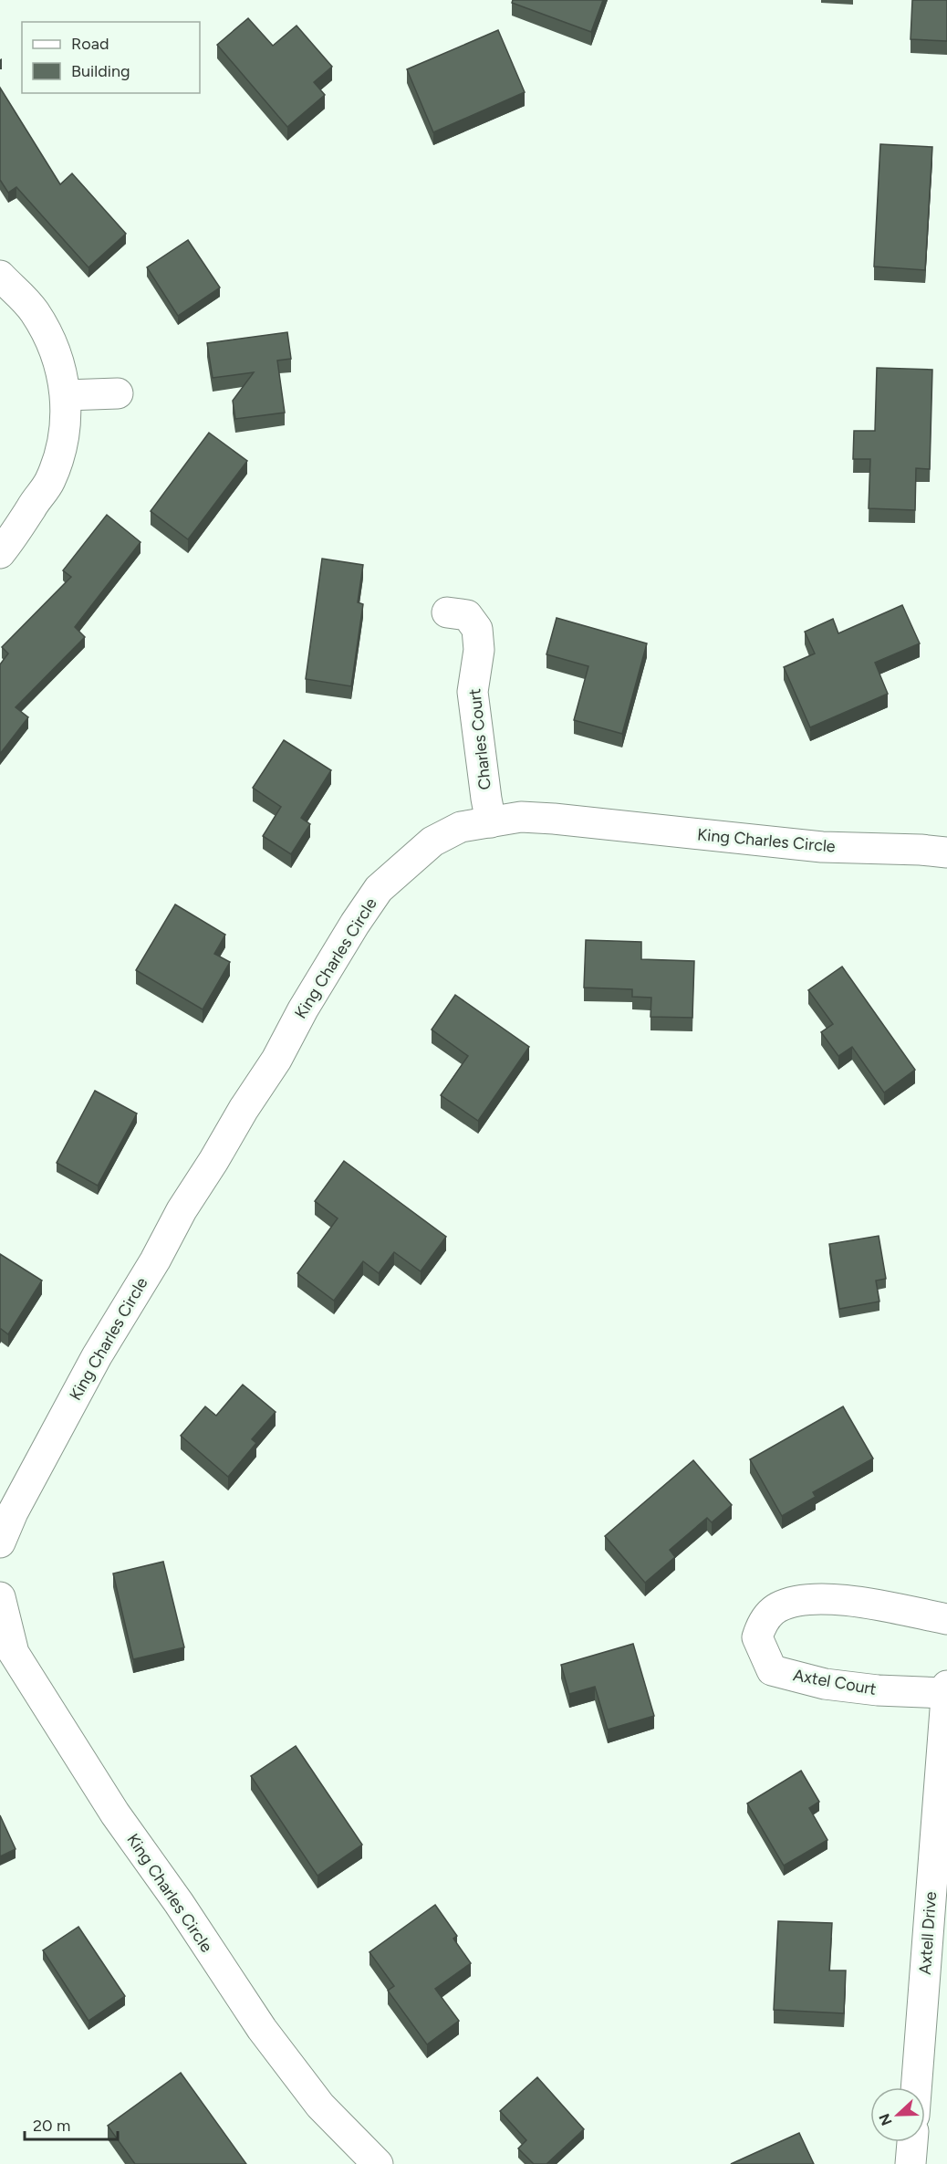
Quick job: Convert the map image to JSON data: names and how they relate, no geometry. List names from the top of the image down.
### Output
{
  "streets": {
    "street": [
      "Charles Court",
      "King Charles Circle",
      "Axtel Court",
      "Axtell Drive"
    ]
  },
  "crossings": [
    ["Charles Court", "King Charles Circle"],
    ["Axtel Court", "Axtell Drive"]
  ],
  "legend": ["Road", "Building"],
  "scale_bar": "20 m",
  "north": "left"
}
